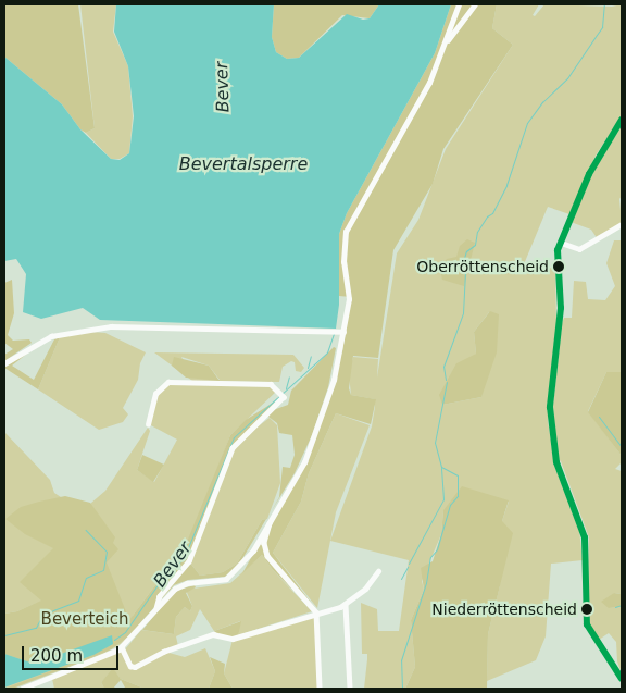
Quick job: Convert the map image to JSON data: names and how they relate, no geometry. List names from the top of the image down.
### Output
{
  "water": ["Bever", "Bevertalsperre"],
  "parks": ["Beverteich"],
  "places": ["Oberröttenscheid", "Niederröttenscheid"],
  "scale_bar": "200 m"
}
